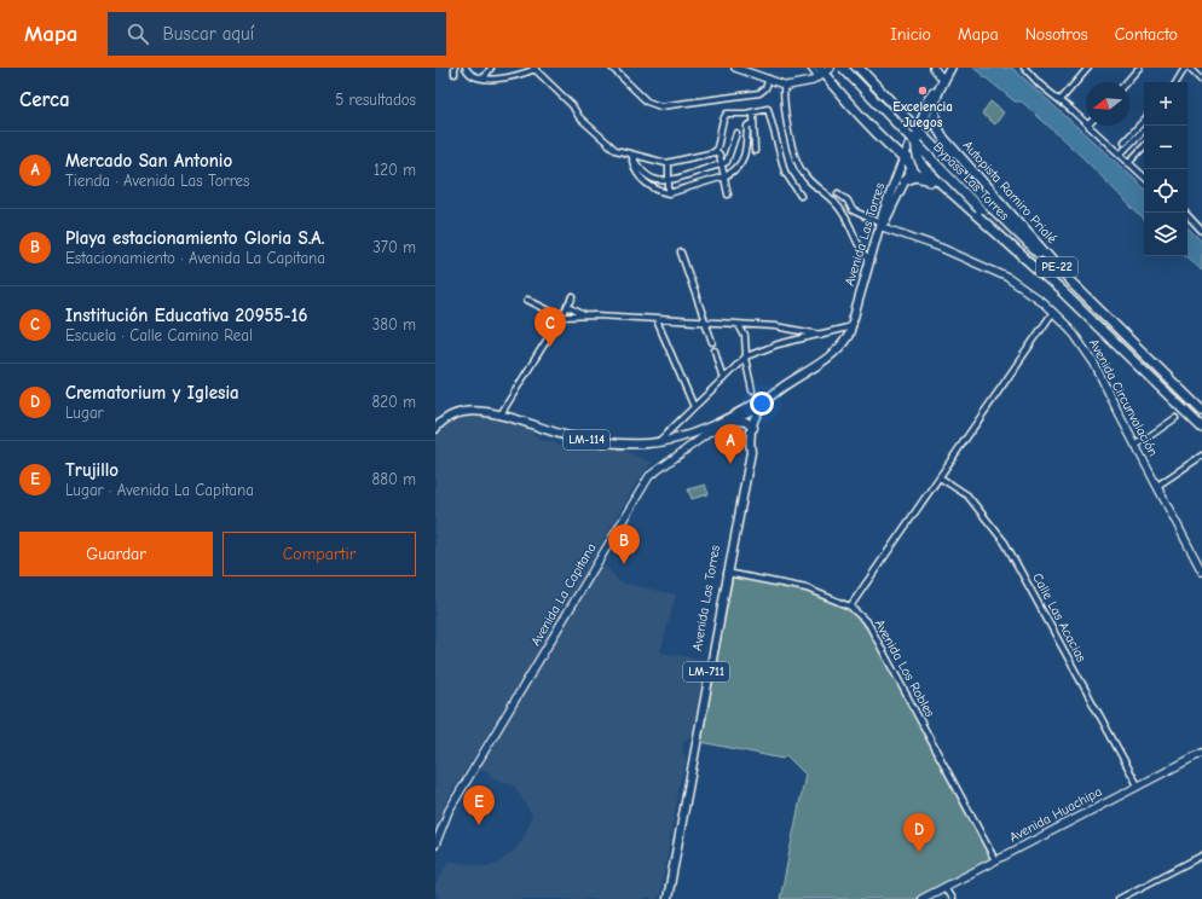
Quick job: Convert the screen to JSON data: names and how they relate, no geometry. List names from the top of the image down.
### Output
{
  "streets": {
    "highway": [
      "Bypass Las Torres",
      "Autopista Ramiro Prialé",
      "Avenida Las Torres",
      "PE-22"
    ],
    "main road": ["LM-114", "LM-711"],
    "street": [
      "Avenida Circunvalación",
      "Avenida La Capitana",
      "Calle Las Acacias",
      "Avenida Los Robles",
      "Avenida Huachipa"
    ]
  },
  "crossings": [
    ["Bypass Las Torres", "Autopista Ramiro Prialé"],
    ["Bypass Las Torres", "PE-22"],
    ["Autopista Ramiro Prialé", "Avenida Las Torres"],
    ["Autopista Ramiro Prialé", "PE-22"],
    ["Avenida Las Torres", "PE-22"],
    ["Avenida Las Torres", "Avenida Circunvalación"],
    ["Avenida Las Torres", "LM-114"],
    ["Avenida Las Torres", "Avenida La Capitana"],
    ["Avenida Las Torres", "Avenida Los Robles"],
    ["LM-114", "Avenida La Capitana"],
    ["Calle Las Acacias", "Avenida Huachipa"],
    ["Avenida Los Robles", "Avenida Huachipa"]
  ],
  "places": ["Excelencia Juegos"],
  "north": "left",
  "page": {
    "header": "Mapa",
    "search": "Buscar aquí",
    "nav": [
      "Inicio",
      "Mapa",
      "Nosotros",
      "Contacto"
    ],
    "heading": ["Cerca", "5 resultados"],
    "map_buttons": ["+", "−"],
    "list": [
      {
        "mark": "A",
        "name": "Mercado San Antonio",
        "note": "Tienda · Avenida Las Torres",
        "value": "120 m"
      },
      {
        "mark": "B",
        "name": "Playa estacionamiento Gloria S.A.",
        "note": "Estacionamiento · Avenida La Capitana",
        "value": "370 m"
      },
      {
        "mark": "C",
        "name": "Institución Educativa 20955-16",
        "note": "Escuela · Calle Camino Real",
        "value": "380 m"
      },
      {
        "mark": "D",
        "name": "Crematorium y Iglesia",
        "note": "Lugar",
        "value": "820 m"
      },
      {
        "mark": "E",
        "name": "Trujillo",
        "note": "Lugar · Avenida La Capitana",
        "value": "880 m"
      }
    ],
    "pins": [
      "C",
      "A",
      "B",
      "E",
      "D"
    ],
    "buttons": ["Guardar", "Compartir"]
  }
}
